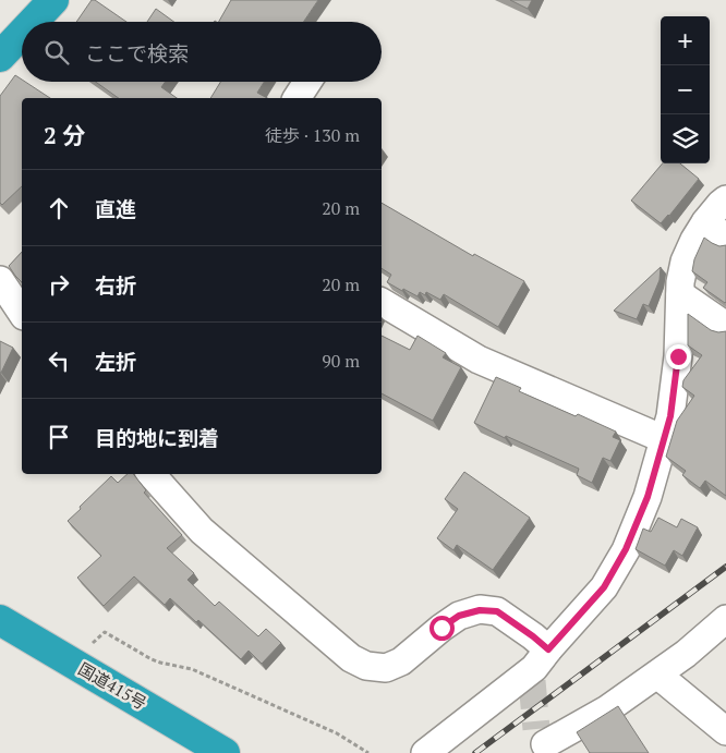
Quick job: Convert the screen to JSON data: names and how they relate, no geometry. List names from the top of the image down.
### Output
{
  "streets": {
    "highway": ["国道415号"]
  },
  "page": {
    "map_buttons": ["+", "−"],
    "search": "ここで検索",
    "heading": ["2 分", "徒歩 · 130 m"],
    "list": [
      ["直進", "20 m"],
      ["右折", "20 m"],
      ["左折", "90 m"],
      "目的地に到着"
    ]
  }
}
